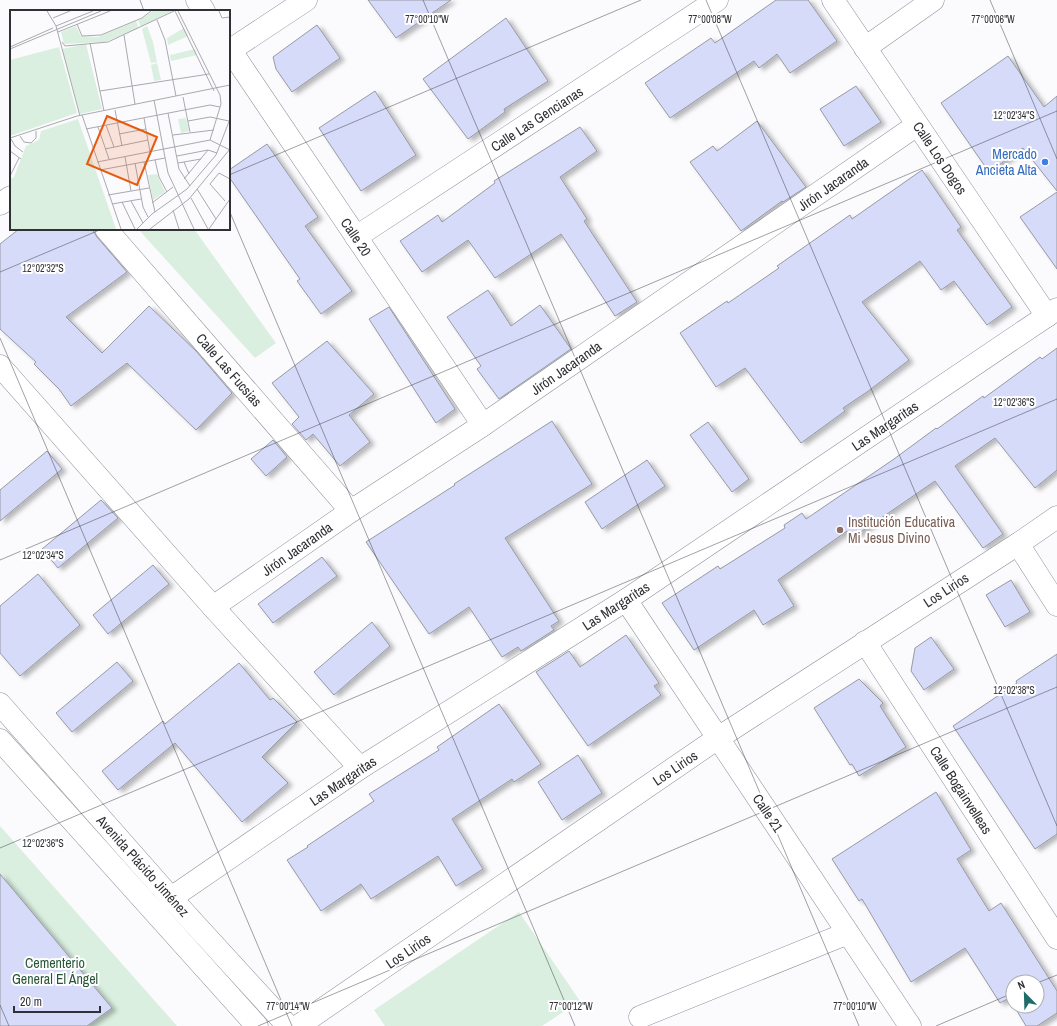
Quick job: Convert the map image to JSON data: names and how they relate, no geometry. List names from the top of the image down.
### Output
{
  "streets": {
    "street": [
      "Calle Las Gencianas",
      "Calle Los Dogos",
      "Jirón Jacaranda",
      "Calle 20",
      "Calle Las Fucsias",
      "Las Margaritas",
      "Los Lirios",
      "Calle Bogainvelleas",
      "Calle 21",
      "Avenida Plácido Jiménez"
    ]
  },
  "crossings": [
    ["Calle Las Gencianas", "Calle 20"],
    ["Calle Los Dogos", "Jirón Jacaranda"],
    ["Calle Los Dogos", "Las Margaritas"],
    ["Jirón Jacaranda", "Calle 20"],
    ["Jirón Jacaranda", "Calle Las Fucsias"],
    ["Las Margaritas", "Calle 21"],
    ["Las Margaritas", "Avenida Plácido Jiménez"],
    ["Los Lirios", "Calle Bogainvelleas"],
    ["Los Lirios", "Calle 21"]
  ],
  "parks": ["Cementerio General El Ángel"],
  "places": ["Mercado Ancieta Alta", "Institución Educativa Mi Jesus Divino"],
  "scale_bar": "20 m",
  "north": "top left",
  "coordinates": [
    "77°00'10\"W",
    "77°00'08\"W",
    "77°00'06\"W",
    "12°02'34\"S",
    "12°02'32\"S",
    "12°02'36\"S",
    "12°02'38\"S",
    "77°00'14\"W",
    "77°00'12\"W"
  ]
}
